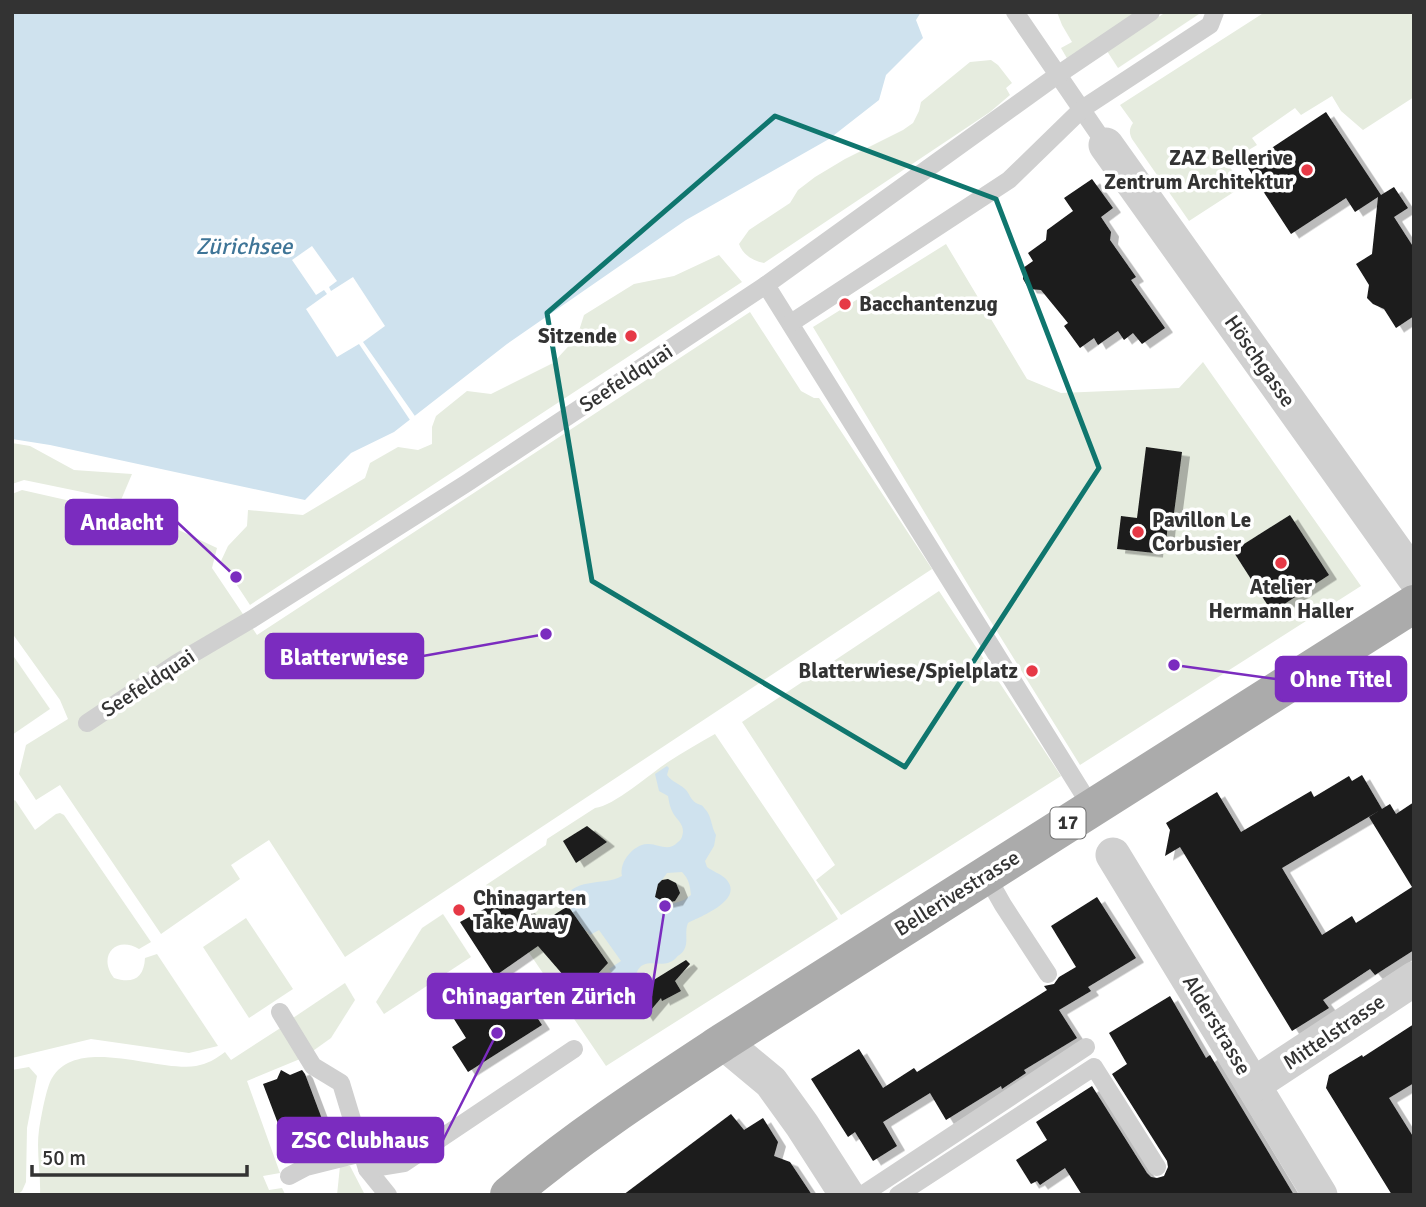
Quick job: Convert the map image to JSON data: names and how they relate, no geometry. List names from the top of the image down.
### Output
{
  "streets": {
    "main road": ["17", "Bellerivestrasse"],
    "street": ["Höschgasse", "Alderstrasse", "Mittelstrasse"],
    "lane": ["Seefeldquai"]
  },
  "crossings": [
    ["Alderstrasse", "Mittelstrasse"]
  ],
  "water": ["Zürichsee"],
  "places": [
    "ZAZ Bellerive Zentrum Architektur",
    "Bacchantenzug",
    "Sitzende",
    "Pavillon Le Corbusier",
    "Atelier Hermann Haller",
    "Andacht",
    "Blatterwiese",
    "Ohne Titel",
    "Blatterwiese/Spielplatz",
    "Chinagarten Zürich",
    "Chinagarten Take Away",
    "ZSC Clubhaus"
  ],
  "scale_bar": "50 m"
}
